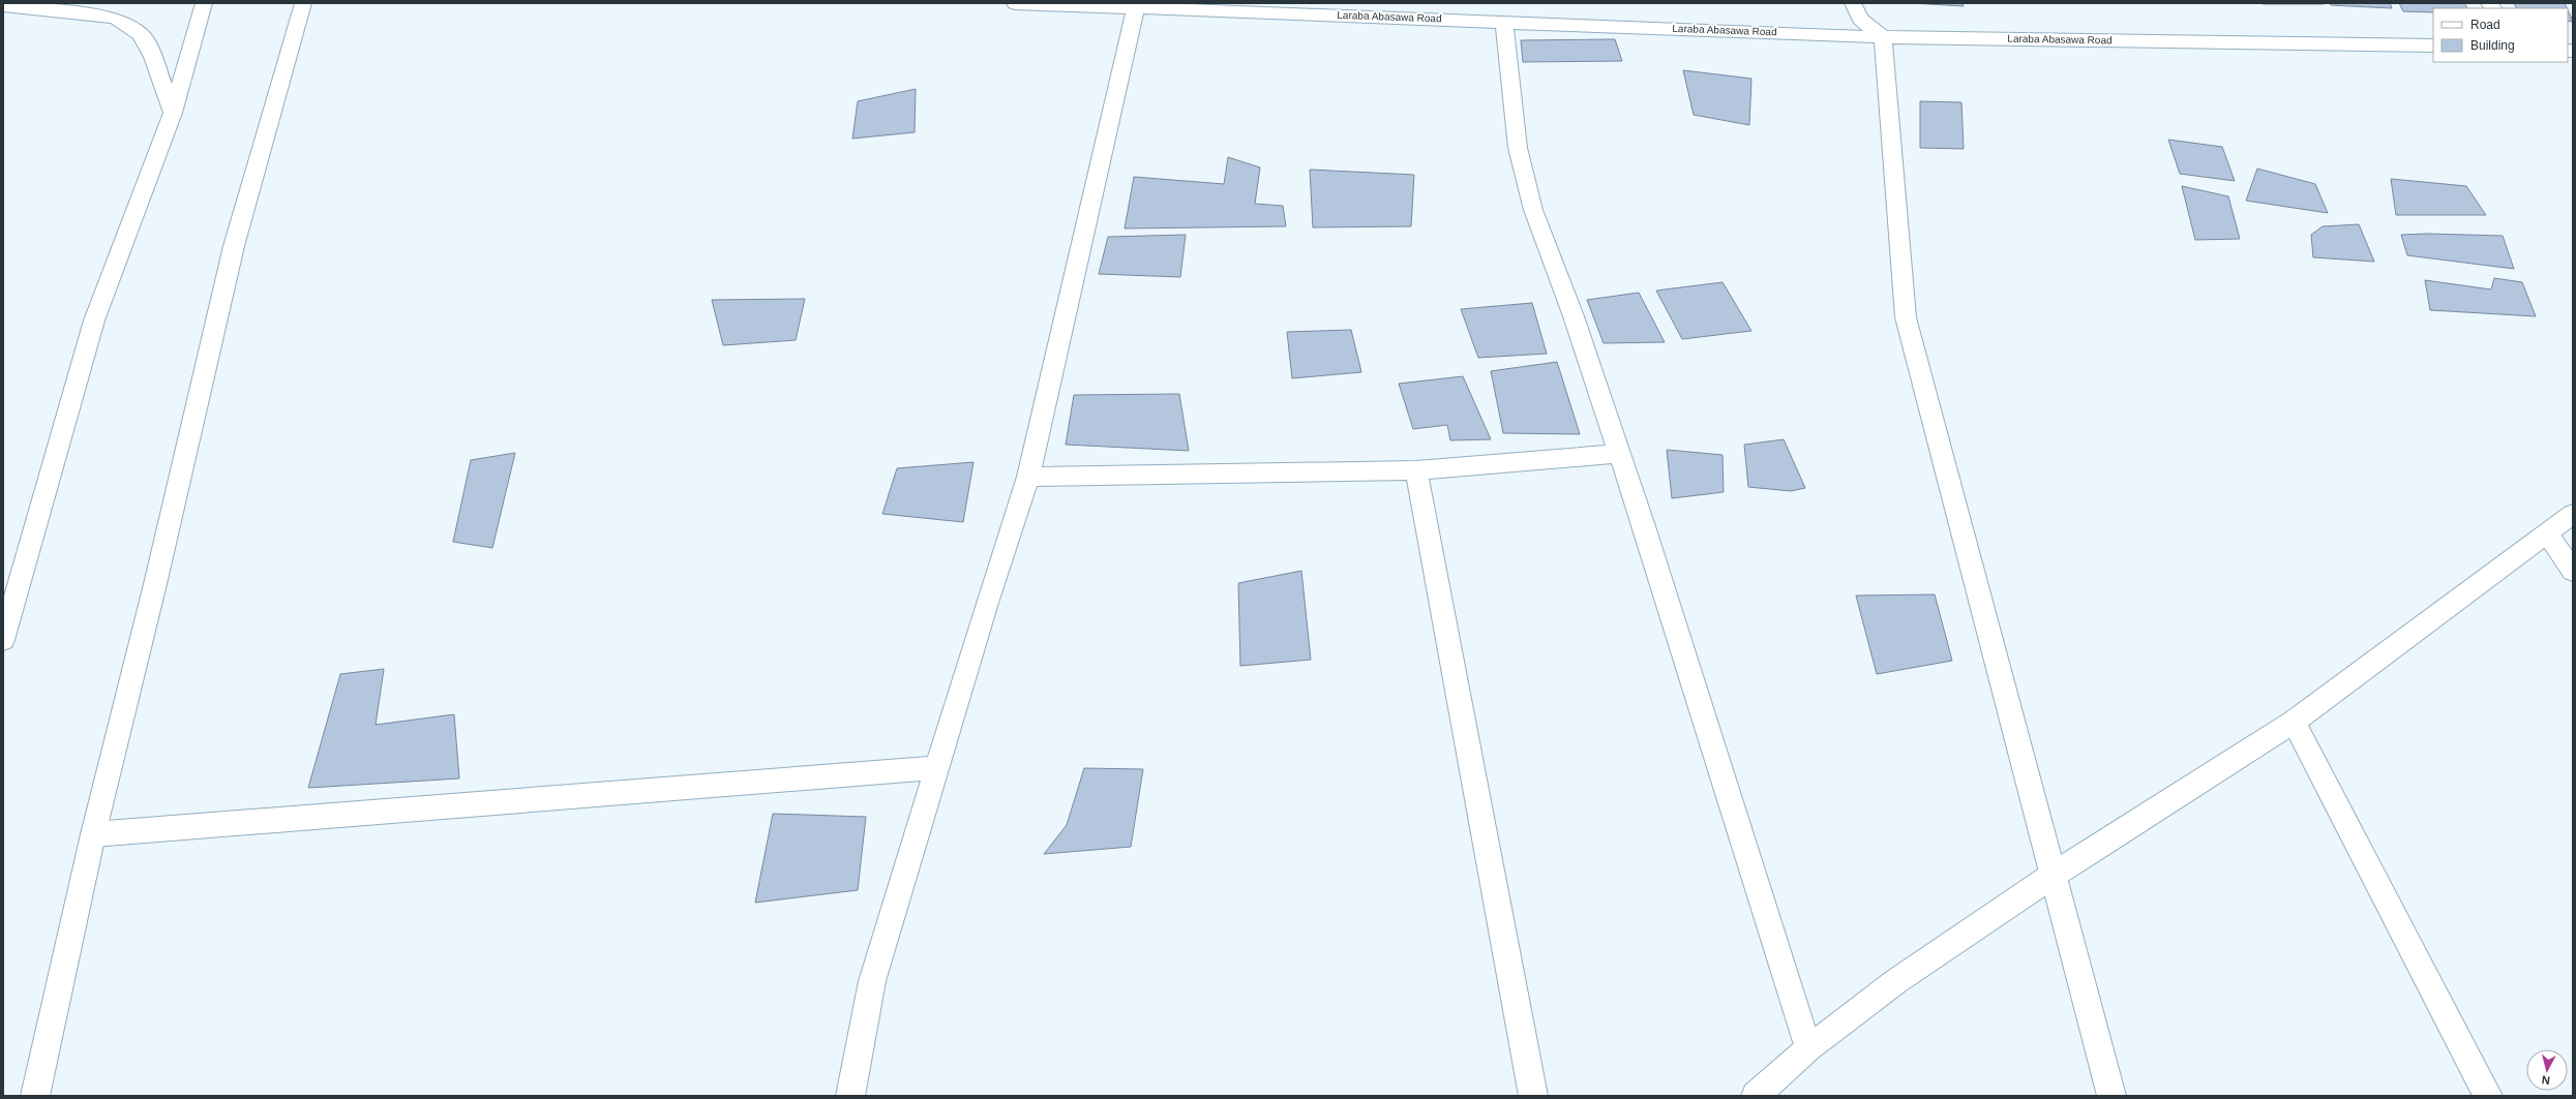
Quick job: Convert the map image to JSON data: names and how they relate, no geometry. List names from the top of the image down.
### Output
{
  "streets": {
    "street": ["Laraba Abasawa Road"]
  },
  "legend": ["Road", "Building"],
  "north": "bottom"
}
